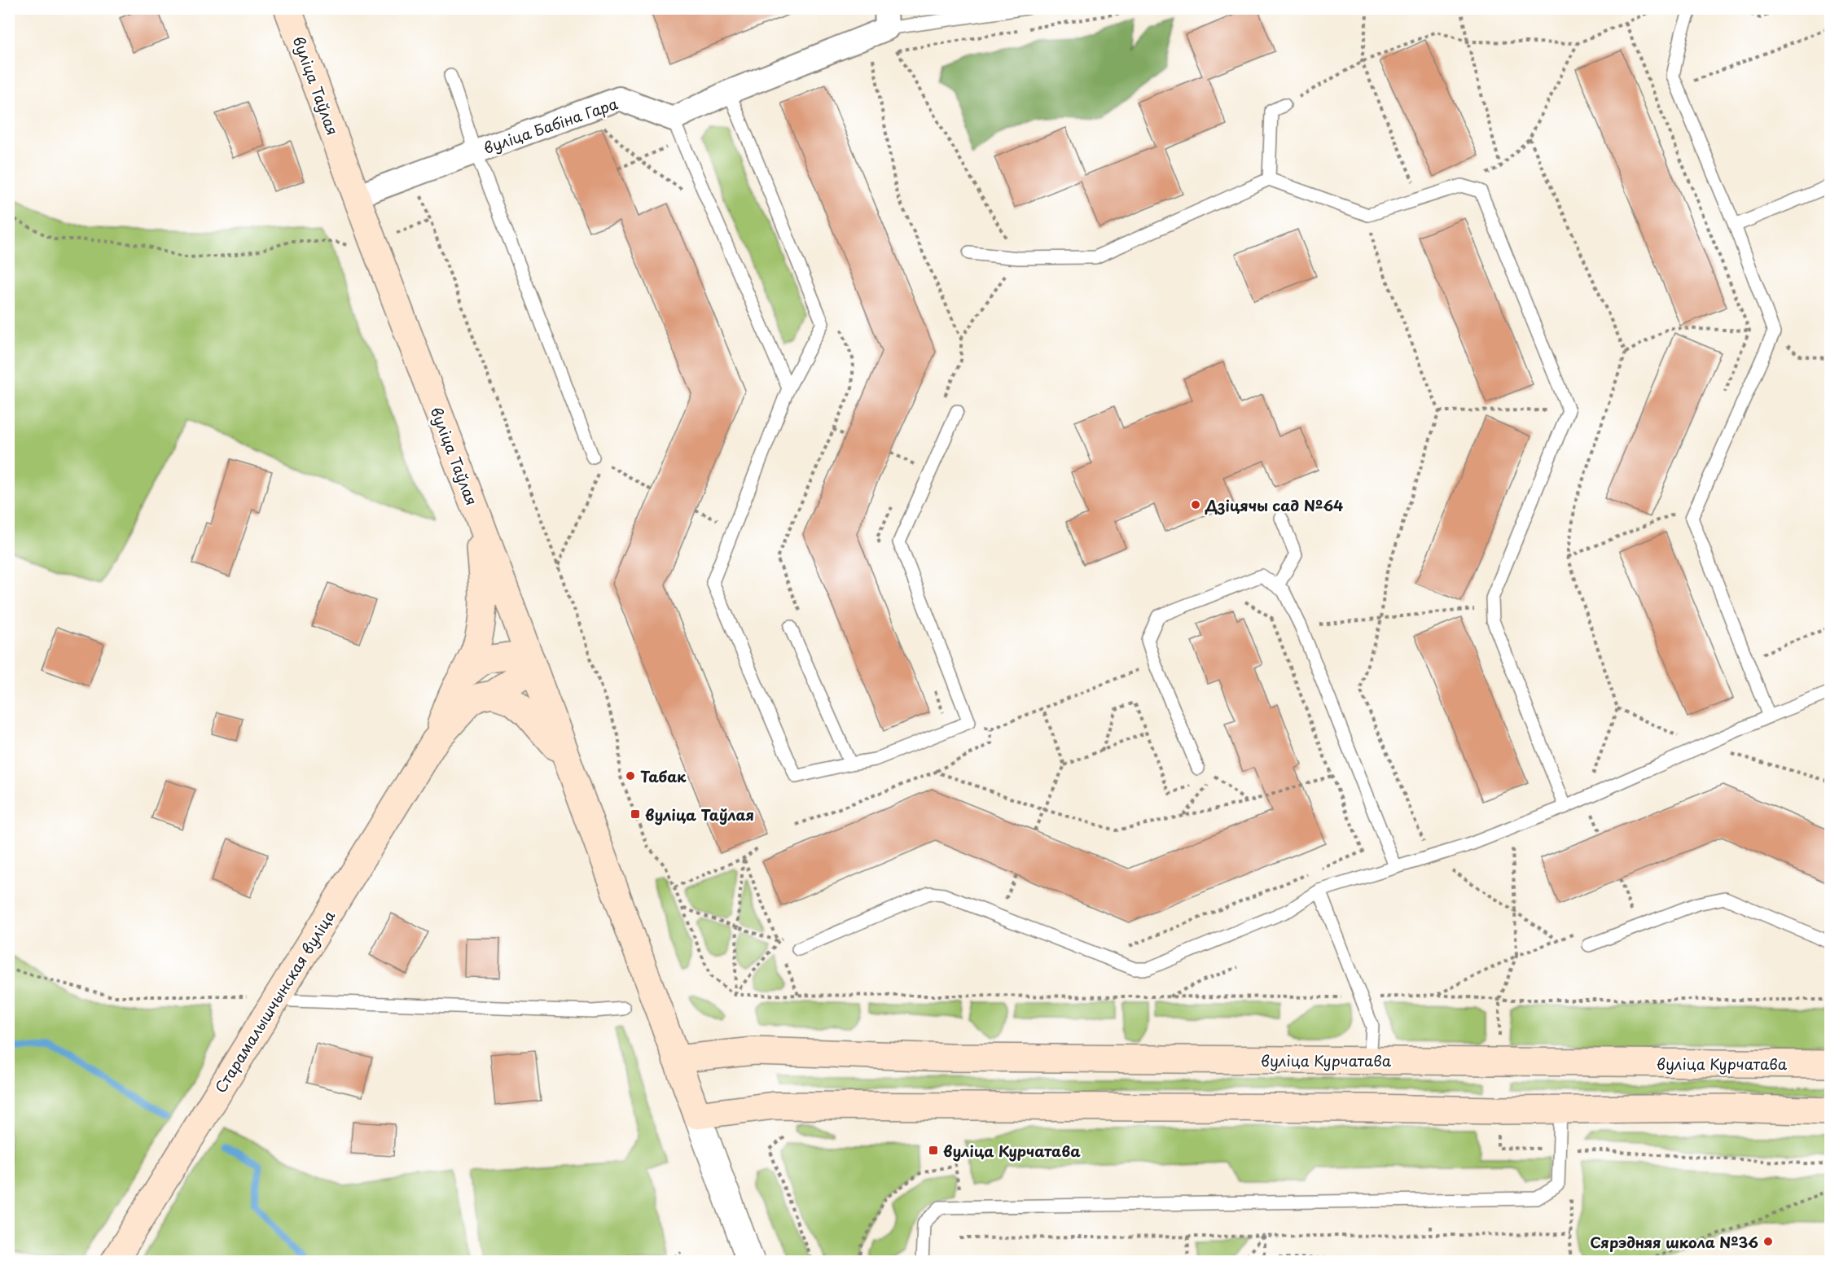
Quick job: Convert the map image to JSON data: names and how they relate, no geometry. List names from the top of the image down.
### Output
{
  "streets": {
    "main road": ["вуліца Таўлая", "Старамалышчынская вуліца", "вуліца Курчатава"],
    "street": ["вуліца Бабіна Гара"]
  },
  "crossings": [
    ["вуліца Таўлая", "вуліца Бабіна Гара"],
    ["вуліца Таўлая", "вуліца Курчатава"]
  ],
  "places": {
    "other": ["Дзіцячы сад №64", "Табак", "Сярэдняя школа №36"],
    "transit": ["вуліца Таўлая", "вуліца Курчатава"]
  }
}
